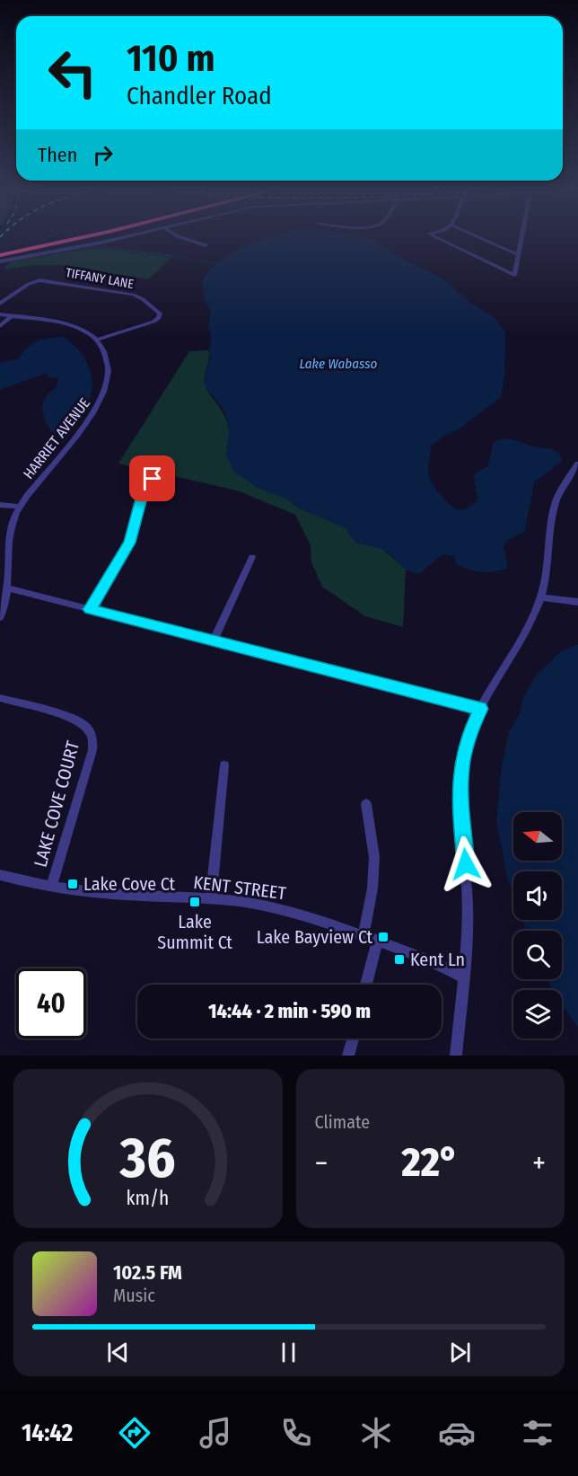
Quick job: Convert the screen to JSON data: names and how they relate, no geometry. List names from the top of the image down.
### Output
{
  "streets": {
    "street": [
      "TIFFANY LANE",
      "HARRIET AVENUE",
      "LAKE COVE COURT",
      "KENT STREET"
    ]
  },
  "crossings": [
    ["TIFFANY LANE", "HARRIET AVENUE"],
    ["LAKE COVE COURT", "KENT STREET"]
  ],
  "water": ["Lake Wabasso"],
  "places": {
    "transit": [
      "Lake Cove Ct",
      "Lake Summit Ct",
      "Lake Bayview Ct",
      "Kent Ln"
    ]
  },
  "north": "left",
  "page": {
    "turn": ["110 m", "Chandler Road"],
    "then": "Then",
    "limit": "40",
    "trip": "14:44 · 2 min · 590 m",
    "tile": "Climate",
    "heat": ["−", "22°", "+"],
    "song": ["102.5 FM", "Music"],
    "tabs": "14:42",
    "gauge": ["36", "km/h"]
  }
}
